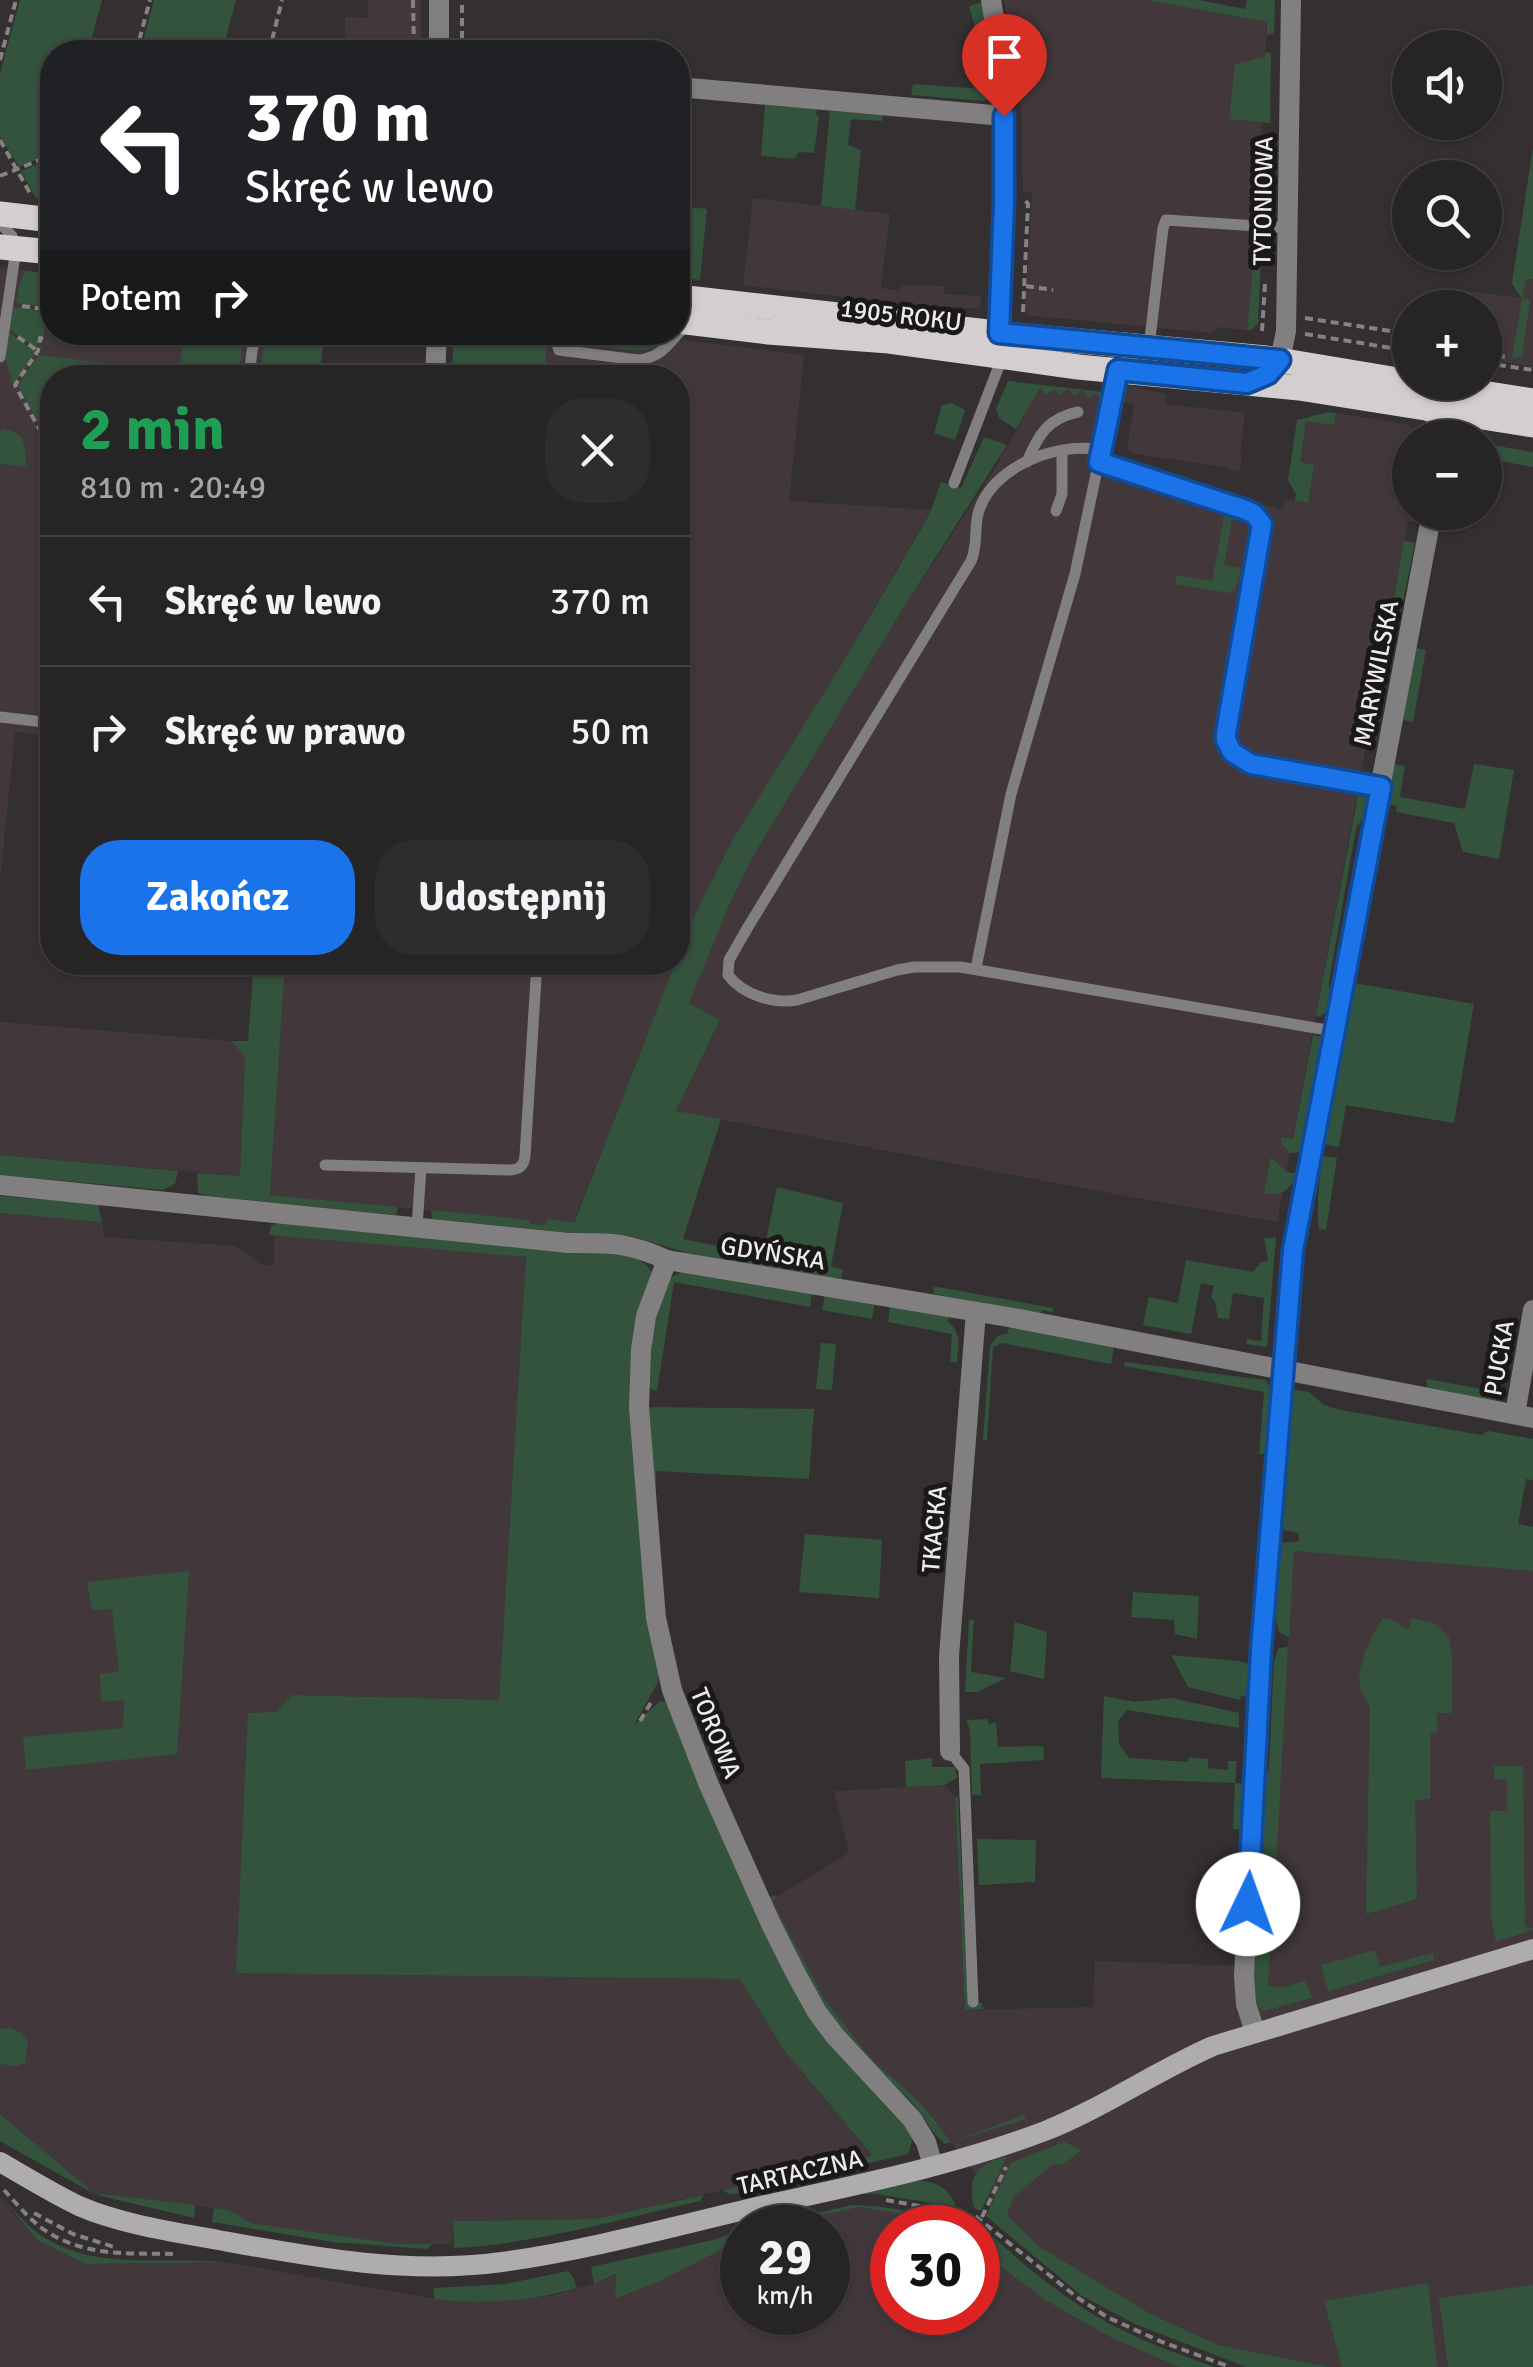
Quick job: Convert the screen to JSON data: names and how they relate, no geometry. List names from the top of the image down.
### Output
{
  "streets": {
    "main road": ["1905 ROKU"],
    "street": [
      "TYTONIOWA",
      "MARYWILSKA",
      "GDYŃSKA",
      "PUCKA",
      "TKACKA",
      "TOROWA",
      "TARTACZNA"
    ]
  },
  "crossings": [
    ["TYTONIOWA", "1905 ROKU"],
    ["MARYWILSKA", "GDYŃSKA"],
    ["MARYWILSKA", "TARTACZNA"],
    ["GDYŃSKA", "PUCKA"],
    ["GDYŃSKA", "TKACKA"],
    ["GDYŃSKA", "TOROWA"],
    ["TOROWA", "TARTACZNA"]
  ],
  "page": {
    "map_buttons": ["+", "−"],
    "turn": ["370 m", "Skręć w lewo"],
    "then": "Potem",
    "heading": ["2 min", "810 m · 20:49"],
    "list": [
      {
        "name": "Skręć w lewo",
        "value": "370 m"
      },
      {
        "name": "Skręć w prawo",
        "value": "50 m"
      }
    ],
    "buttons": ["Zakończ", "Udostępnij"],
    "speed": "29 km/h",
    "limit": "30"
  }
}
